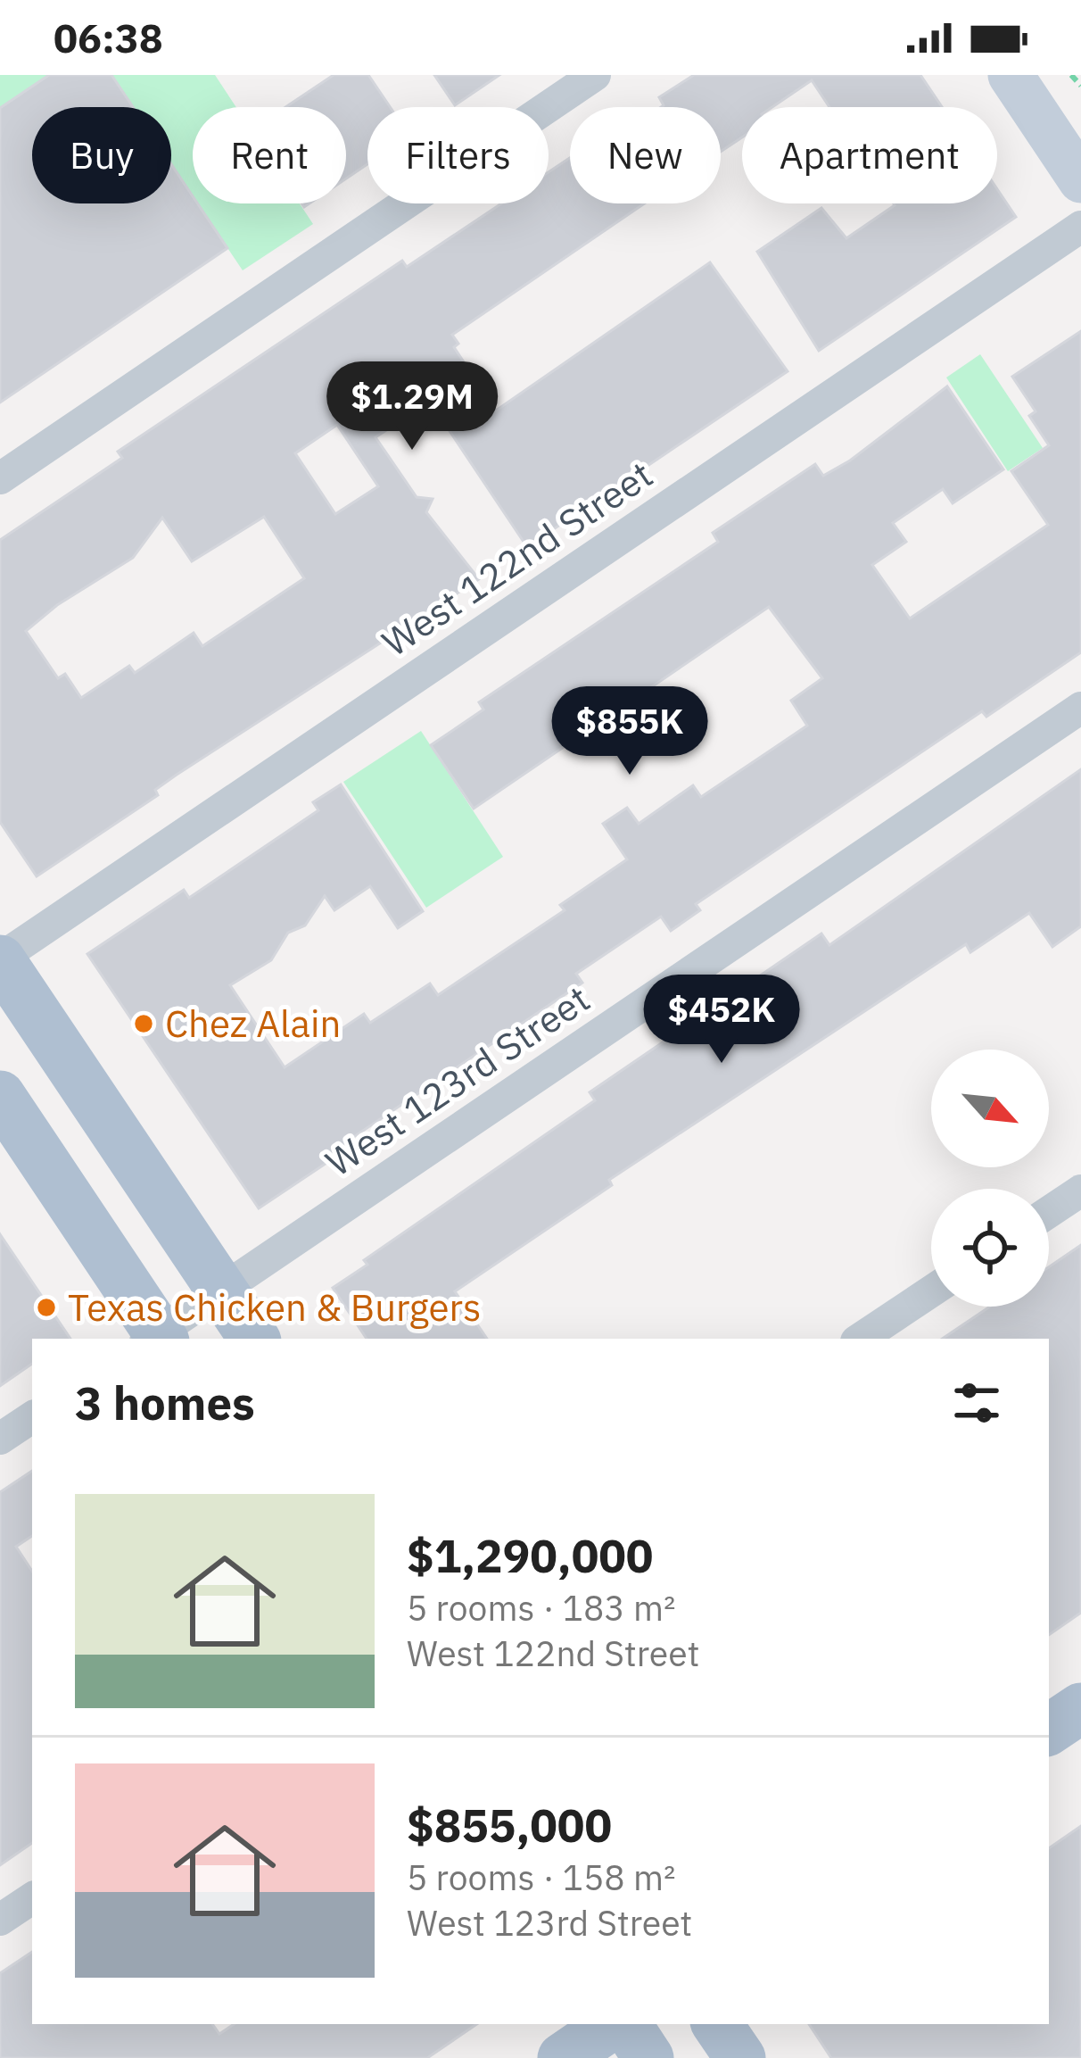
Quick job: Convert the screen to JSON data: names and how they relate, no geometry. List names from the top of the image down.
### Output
{
  "streets": {
    "street": ["West 122nd Street", "West 123rd Street"]
  },
  "places": ["Chez Alain", "Texas Chicken & Burgers"],
  "north": "bottom right",
  "page": {
    "status": "06:38",
    "chip": [
      "Buy",
      "Rent",
      "Filters",
      "New",
      "Apartment"
    ],
    "price": ["$1.29M", "$855K", "$452K"],
    "heading": "3 homes",
    "list": [
      {
        "name": "$1,290,000",
        "note": "5 rooms · 183 m² · West 122nd Street"
      },
      {
        "name": "$855,000",
        "note": "5 rooms · 158 m² · West 123rd Street"
      }
    ]
  }
}
